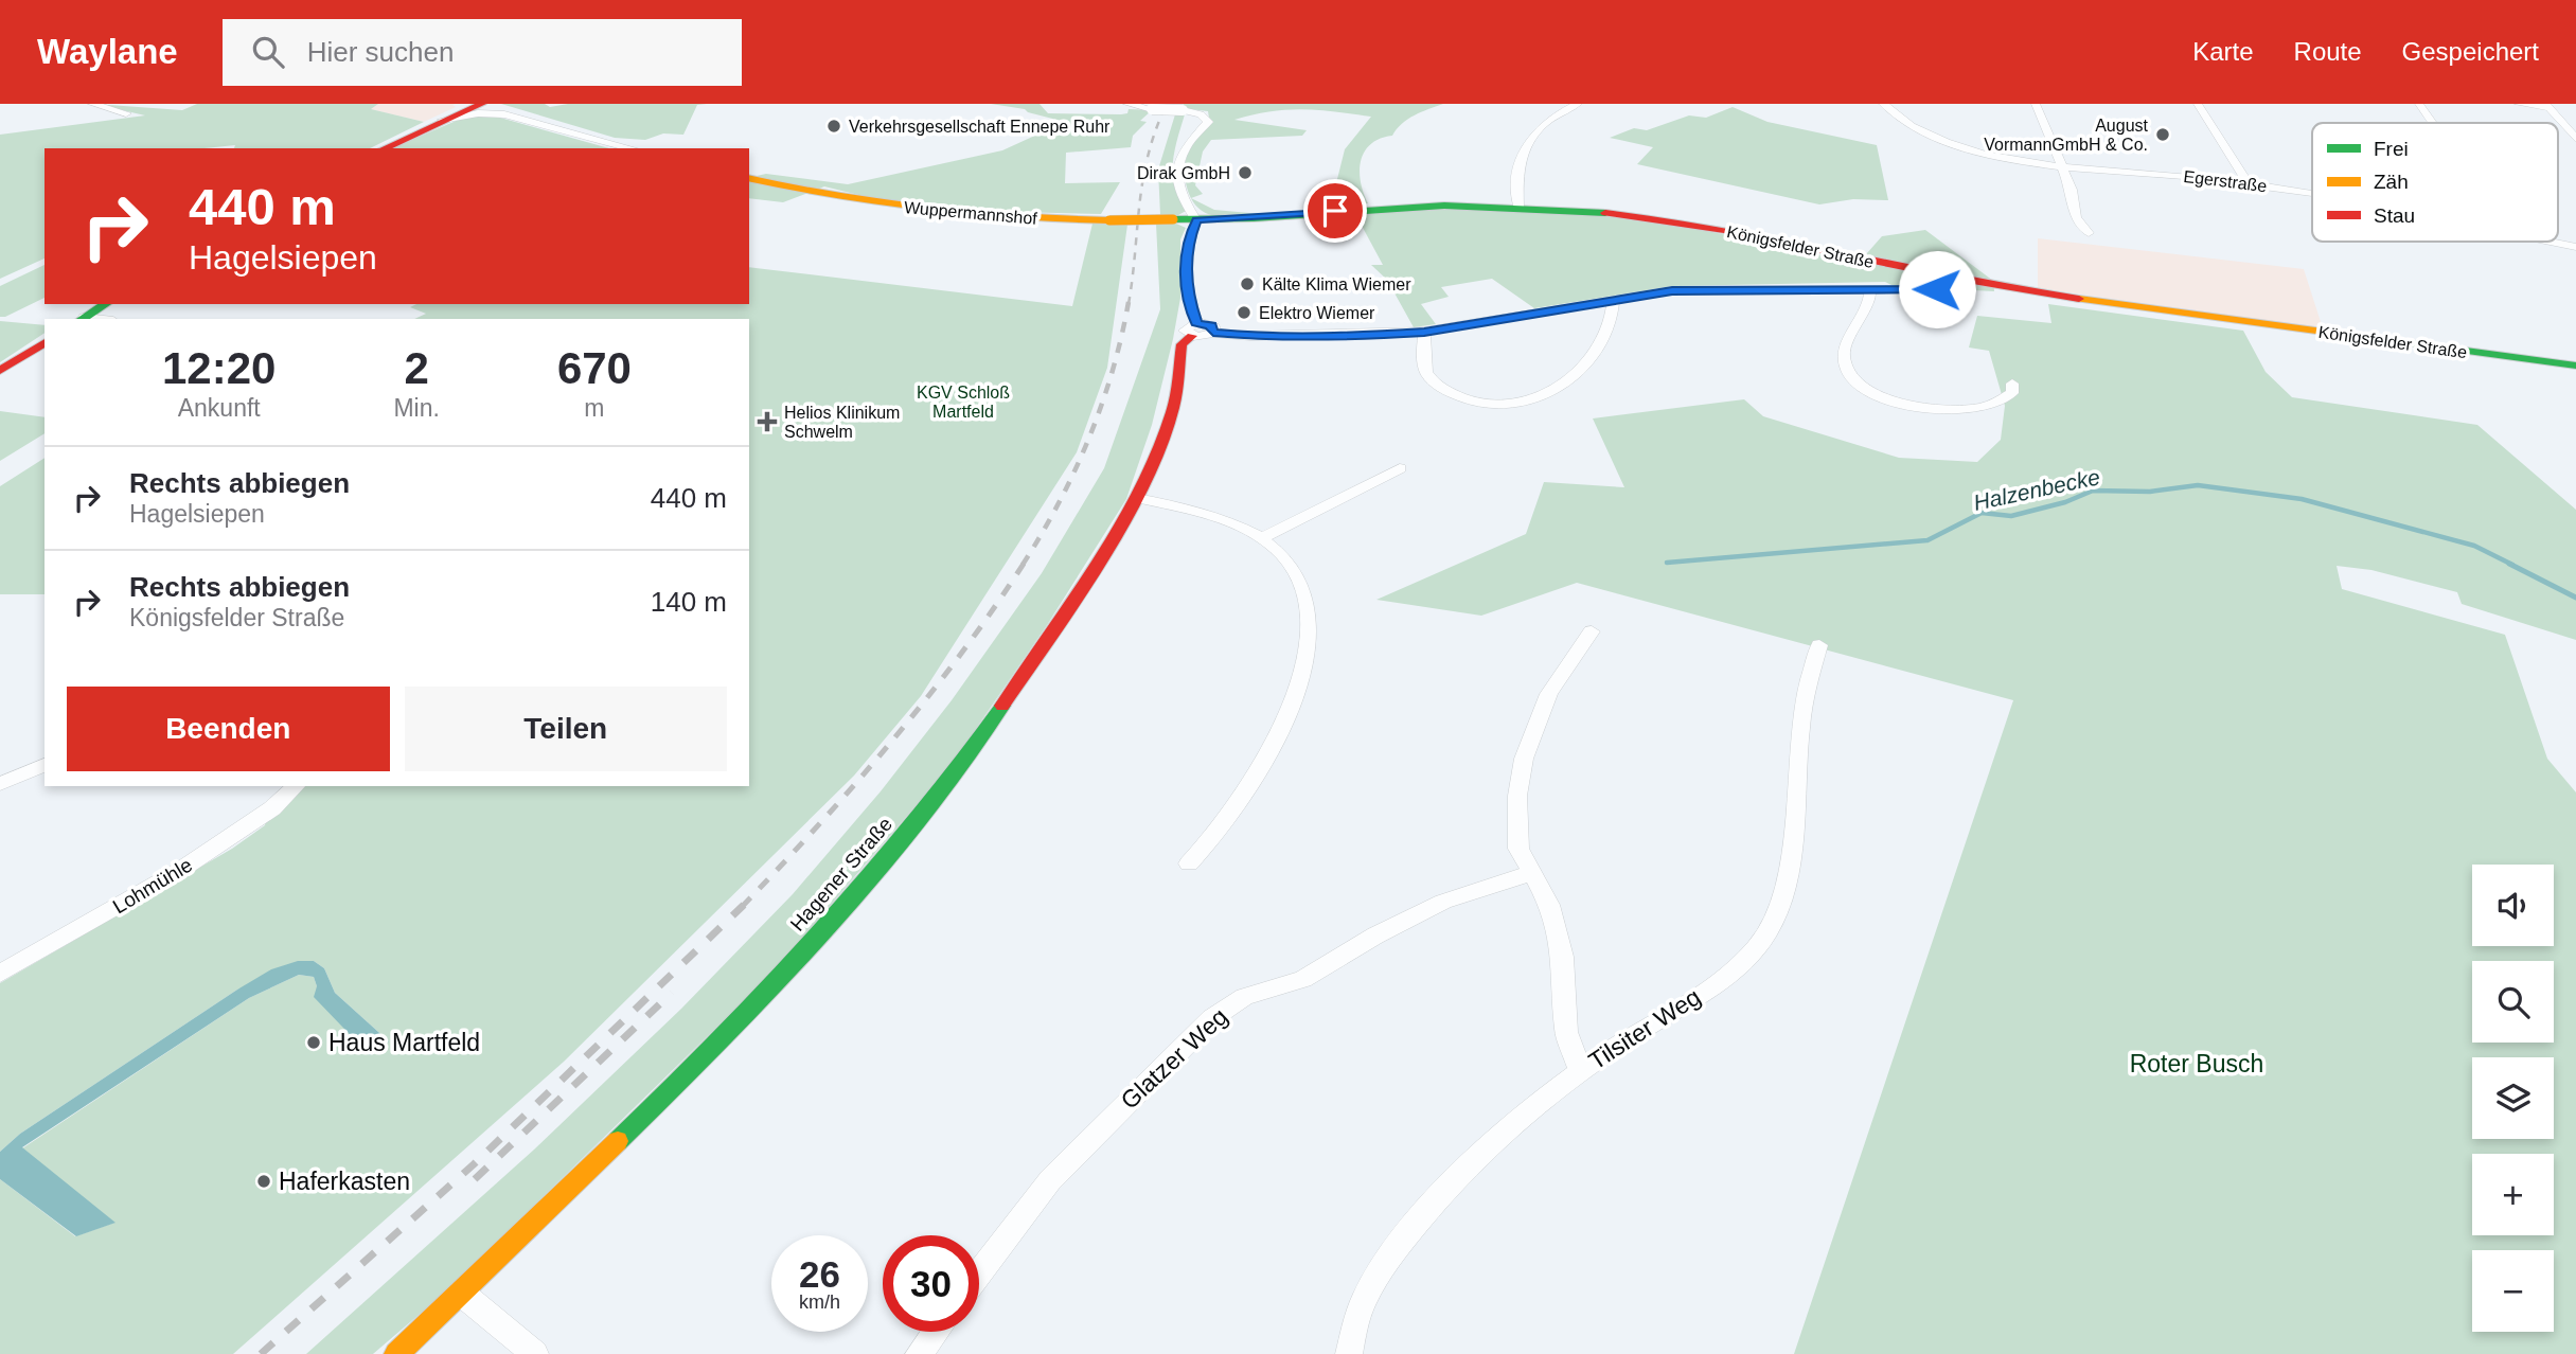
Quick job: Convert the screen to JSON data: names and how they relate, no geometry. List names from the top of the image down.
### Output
{
  "streets": {
    "street": [
      "Egerstraße",
      "Wuppermannshof",
      "Königsfelder Straße",
      "Hagener Straße",
      "Lohmühle",
      "Tilsiter Weg",
      "Glatzer Weg"
    ]
  },
  "crossings": [
    ["Wuppermannshof", "Königsfelder Straße"]
  ],
  "water": ["Halzenbecke"],
  "parks": ["KGV Schloß Martfeld", "Roter Busch"],
  "places": {
    "other": [
      "Verkehrsgesellschaft Ennepe Ruhr",
      "August VormannGmbH & Co.",
      "Dirak GmbH",
      "Kälte Klima Wiemer",
      "Elektro Wiemer",
      "Haus Martfeld",
      "Haferkasten"
    ],
    "health": ["Helios Klinikum Schwelm"]
  },
  "legend": ["Frei", "Zäh", "Stau"],
  "page": {
    "header": "Waylane",
    "search": "Hier suchen",
    "nav": ["Karte", "Route", "Gespeichert"],
    "turn": ["440 m", "Hagelsiepen"],
    "eta": [
      "12:20",
      "Ankunft",
      "2",
      "Min.",
      "670",
      "m"
    ],
    "list": [
      {
        "name": "Rechts abbiegen",
        "note": "Hagelsiepen",
        "value": "440 m"
      },
      {
        "name": "Rechts abbiegen",
        "note": "Königsfelder Straße",
        "value": "140 m"
      }
    ],
    "buttons": ["Beenden", "Teilen"],
    "map_buttons": ["+", "−"],
    "speed": "26 km/h",
    "limit": "30"
  }
}
